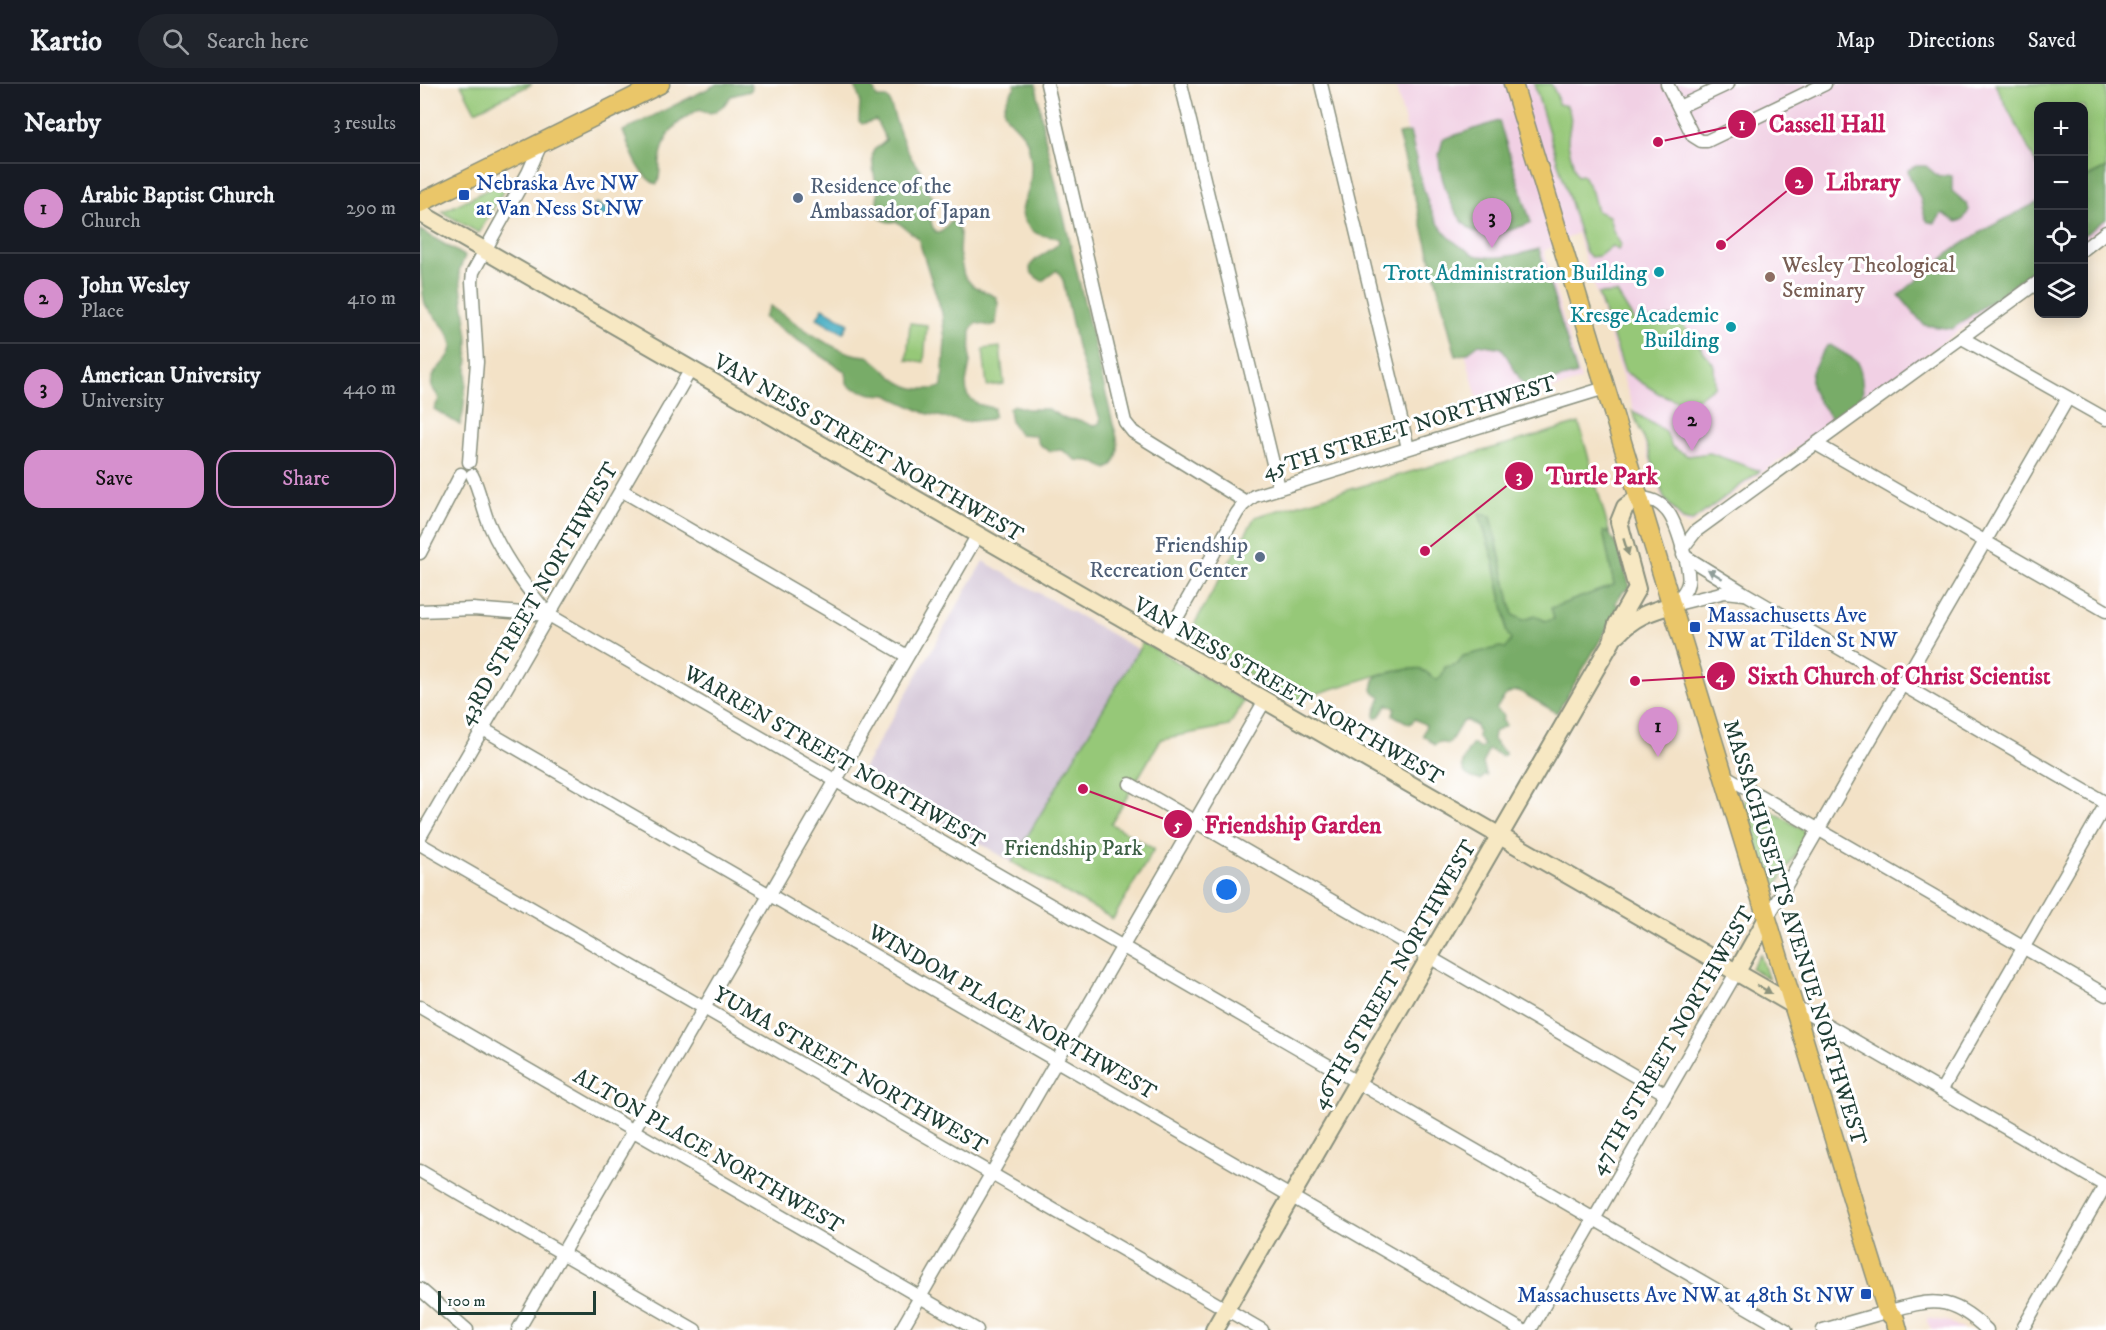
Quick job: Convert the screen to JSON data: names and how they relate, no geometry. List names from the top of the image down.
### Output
{
  "streets": {
    "main road": ["MASSACHUSETTS AVENUE NORTHWEST"],
    "street": [
      "45TH STREET NORTHWEST",
      "VAN NESS STREET NORTHWEST",
      "43RD STREET NORTHWEST",
      "WARREN STREET NORTHWEST",
      "46TH STREET NORTHWEST",
      "WINDOM PLACE NORTHWEST",
      "47TH STREET NORTHWEST",
      "YUMA STREET NORTHWEST",
      "ALTON PLACE NORTHWEST"
    ]
  },
  "crossings": [
    ["45TH STREET NORTHWEST", "VAN NESS STREET NORTHWEST"],
    ["45TH STREET NORTHWEST", "MASSACHUSETTS AVENUE NORTHWEST"],
    ["VAN NESS STREET NORTHWEST", "43RD STREET NORTHWEST"],
    ["VAN NESS STREET NORTHWEST", "WARREN STREET NORTHWEST"],
    ["VAN NESS STREET NORTHWEST", "MASSACHUSETTS AVENUE NORTHWEST"],
    ["VAN NESS STREET NORTHWEST", "46TH STREET NORTHWEST"],
    ["VAN NESS STREET NORTHWEST", "47TH STREET NORTHWEST"],
    ["43RD STREET NORTHWEST", "WARREN STREET NORTHWEST"],
    ["43RD STREET NORTHWEST", "WINDOM PLACE NORTHWEST"],
    ["WARREN STREET NORTHWEST", "46TH STREET NORTHWEST"],
    ["WARREN STREET NORTHWEST", "47TH STREET NORTHWEST"],
    ["MASSACHUSETTS AVENUE NORTHWEST", "47TH STREET NORTHWEST"],
    ["46TH STREET NORTHWEST", "WINDOM PLACE NORTHWEST"],
    ["46TH STREET NORTHWEST", "YUMA STREET NORTHWEST"]
  ],
  "parks": ["Friendship Park"],
  "places": {
    "other": [
      "Cassell Hall",
      "Residence of the Ambassador of Japan",
      "Library",
      "Trott Administration Building",
      "Wesley Theological Seminary",
      "Kresge Academic Building",
      "Turtle Park",
      "Friendship Recreation Center",
      "Sixth Church of Christ Scientist",
      "Friendship Garden"
    ],
    "transit": ["Nebraska Ave NW at Van Ness St NW", "Massachusetts Ave NW at Tilden St NW", "Massachusetts Ave NW at 48th St NW"]
  },
  "scale_bar": "100 m",
  "page": {
    "header": "Kartio",
    "search": "Search here",
    "nav": ["Map", "Directions", "Saved"],
    "heading": ["Nearby", "3 results"],
    "map_buttons": ["+", "−"],
    "list": [
      {
        "mark": "1",
        "name": "Arabic Baptist Church",
        "note": "Church",
        "value": "290 m"
      },
      {
        "mark": "2",
        "name": "John Wesley",
        "note": "Place",
        "value": "410 m"
      },
      {
        "mark": "3",
        "name": "American University",
        "note": "University",
        "value": "440 m"
      }
    ],
    "pins": ["3", "2", "1"],
    "buttons": ["Save", "Share"],
    "scale": "100 m"
  }
}
